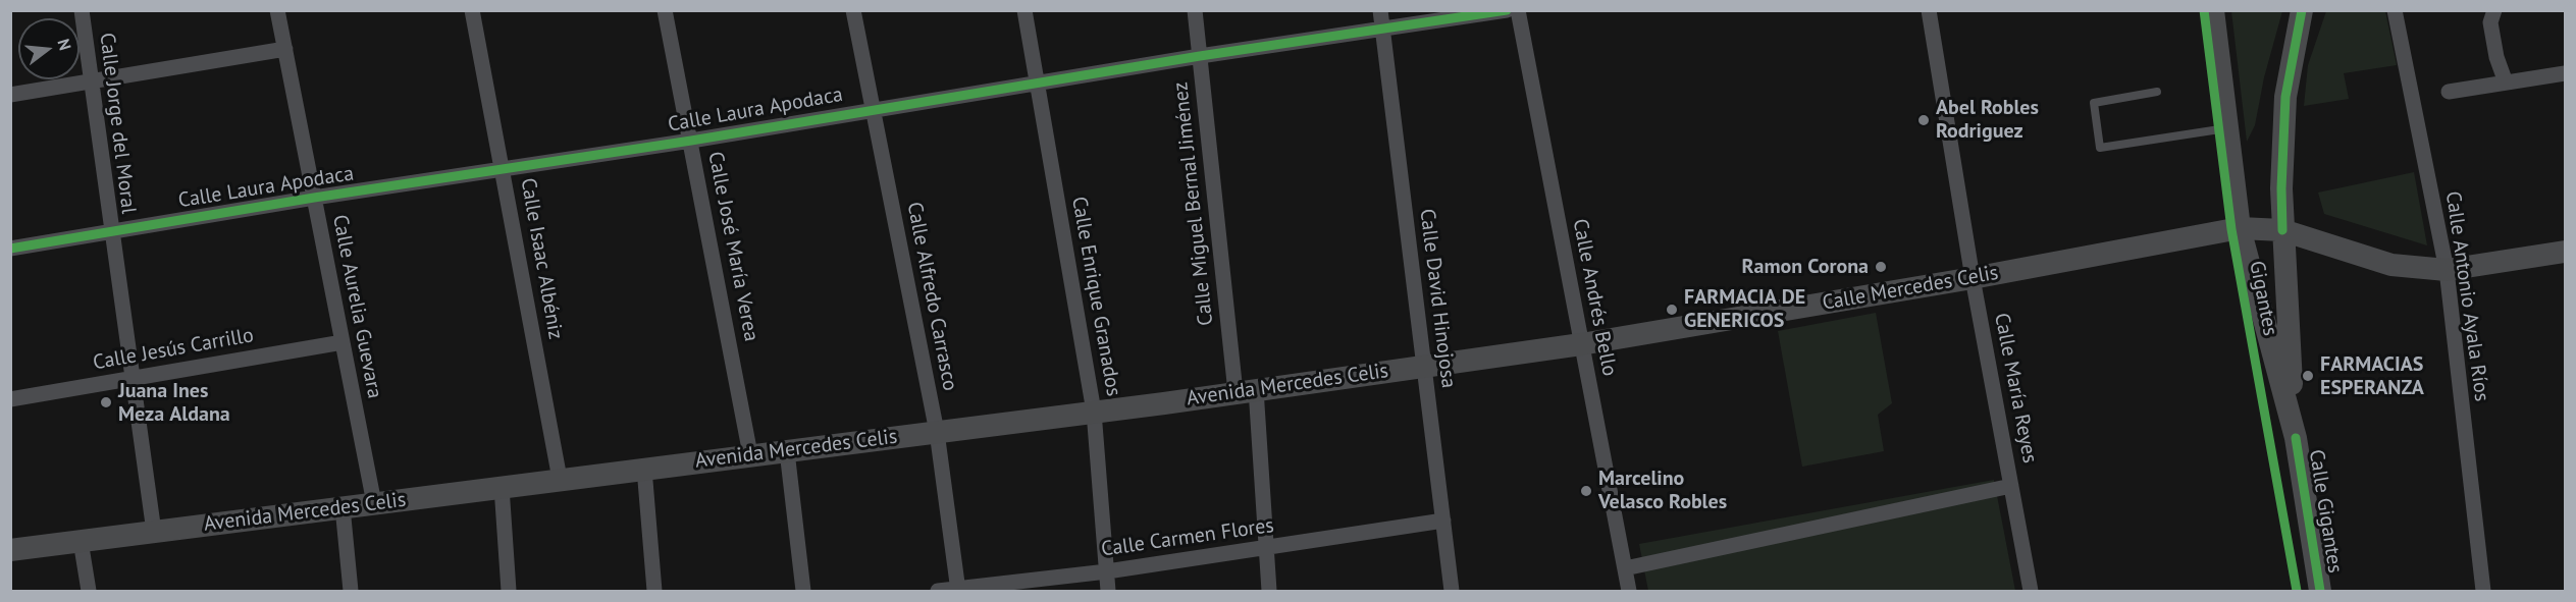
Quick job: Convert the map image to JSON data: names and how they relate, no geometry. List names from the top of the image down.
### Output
{
  "streets": {
    "main road": ["Calle Mercedes Celis", "Avenida Mercedes Celis", "Calle Gigantes"],
    "street": [
      "Calle Laura Apodaca",
      "Calle Jorge del Moral",
      "Calle Miguel Bernal Jiménez",
      "Calle José María Verea",
      "Calle Isaac Albéniz",
      "Calle Alfredo Carrasco",
      "Calle Enrique Granados",
      "Calle Antonio Ayala Ríos",
      "Calle Andrés Bello",
      "Calle David Hinojosa",
      "Calle Aurelia Guevara",
      "Calle Jesús Carrillo",
      "Calle María Reyes",
      "Calle Carmen Flores"
    ],
    "cycle path": ["Gigantes"]
  },
  "crossings": [
    ["Calle Laura Apodaca", "Calle Jorge del Moral"],
    ["Calle Laura Apodaca", "Calle Miguel Bernal Jiménez"],
    ["Calle Laura Apodaca", "Calle José María Verea"],
    ["Calle Laura Apodaca", "Calle Isaac Albéniz"],
    ["Calle Laura Apodaca", "Calle Alfredo Carrasco"],
    ["Calle Laura Apodaca", "Calle Enrique Granados"],
    ["Calle Laura Apodaca", "Calle David Hinojosa"],
    ["Calle Laura Apodaca", "Calle Aurelia Guevara"],
    ["Calle Jorge del Moral", "Calle Jesús Carrillo"],
    ["Calle Jorge del Moral", "Avenida Mercedes Celis"],
    ["Calle Miguel Bernal Jiménez", "Avenida Mercedes Celis"],
    ["Calle Miguel Bernal Jiménez", "Calle Carmen Flores"],
    ["Calle José María Verea", "Avenida Mercedes Celis"],
    ["Calle Isaac Albéniz", "Avenida Mercedes Celis"],
    ["Calle Mercedes Celis", "Calle Antonio Ayala Ríos"],
    ["Calle Mercedes Celis", "Calle Andrés Bello"],
    ["Calle Mercedes Celis", "Avenida Mercedes Celis"],
    ["Calle Mercedes Celis", "Calle María Reyes"],
    ["Calle Mercedes Celis", "Calle Gigantes"],
    ["Calle Alfredo Carrasco", "Avenida Mercedes Celis"],
    ["Calle Alfredo Carrasco", "Calle Carmen Flores"],
    ["Calle Enrique Granados", "Avenida Mercedes Celis"],
    ["Calle Enrique Granados", "Calle Carmen Flores"],
    ["Calle Andrés Bello", "Avenida Mercedes Celis"],
    ["Calle David Hinojosa", "Avenida Mercedes Celis"],
    ["Calle David Hinojosa", "Calle Carmen Flores"],
    ["Calle Aurelia Guevara", "Calle Jesús Carrillo"],
    ["Calle Aurelia Guevara", "Avenida Mercedes Celis"]
  ],
  "places": [
    "Abel Robles Rodriguez",
    "Ramon Corona",
    "FARMACIA DE GENERICOS",
    "FARMACIAS ESPERANZA",
    "Juana Ines Meza Aldana",
    "Marcelino Velasco Robles"
  ],
  "north": "right"
}
